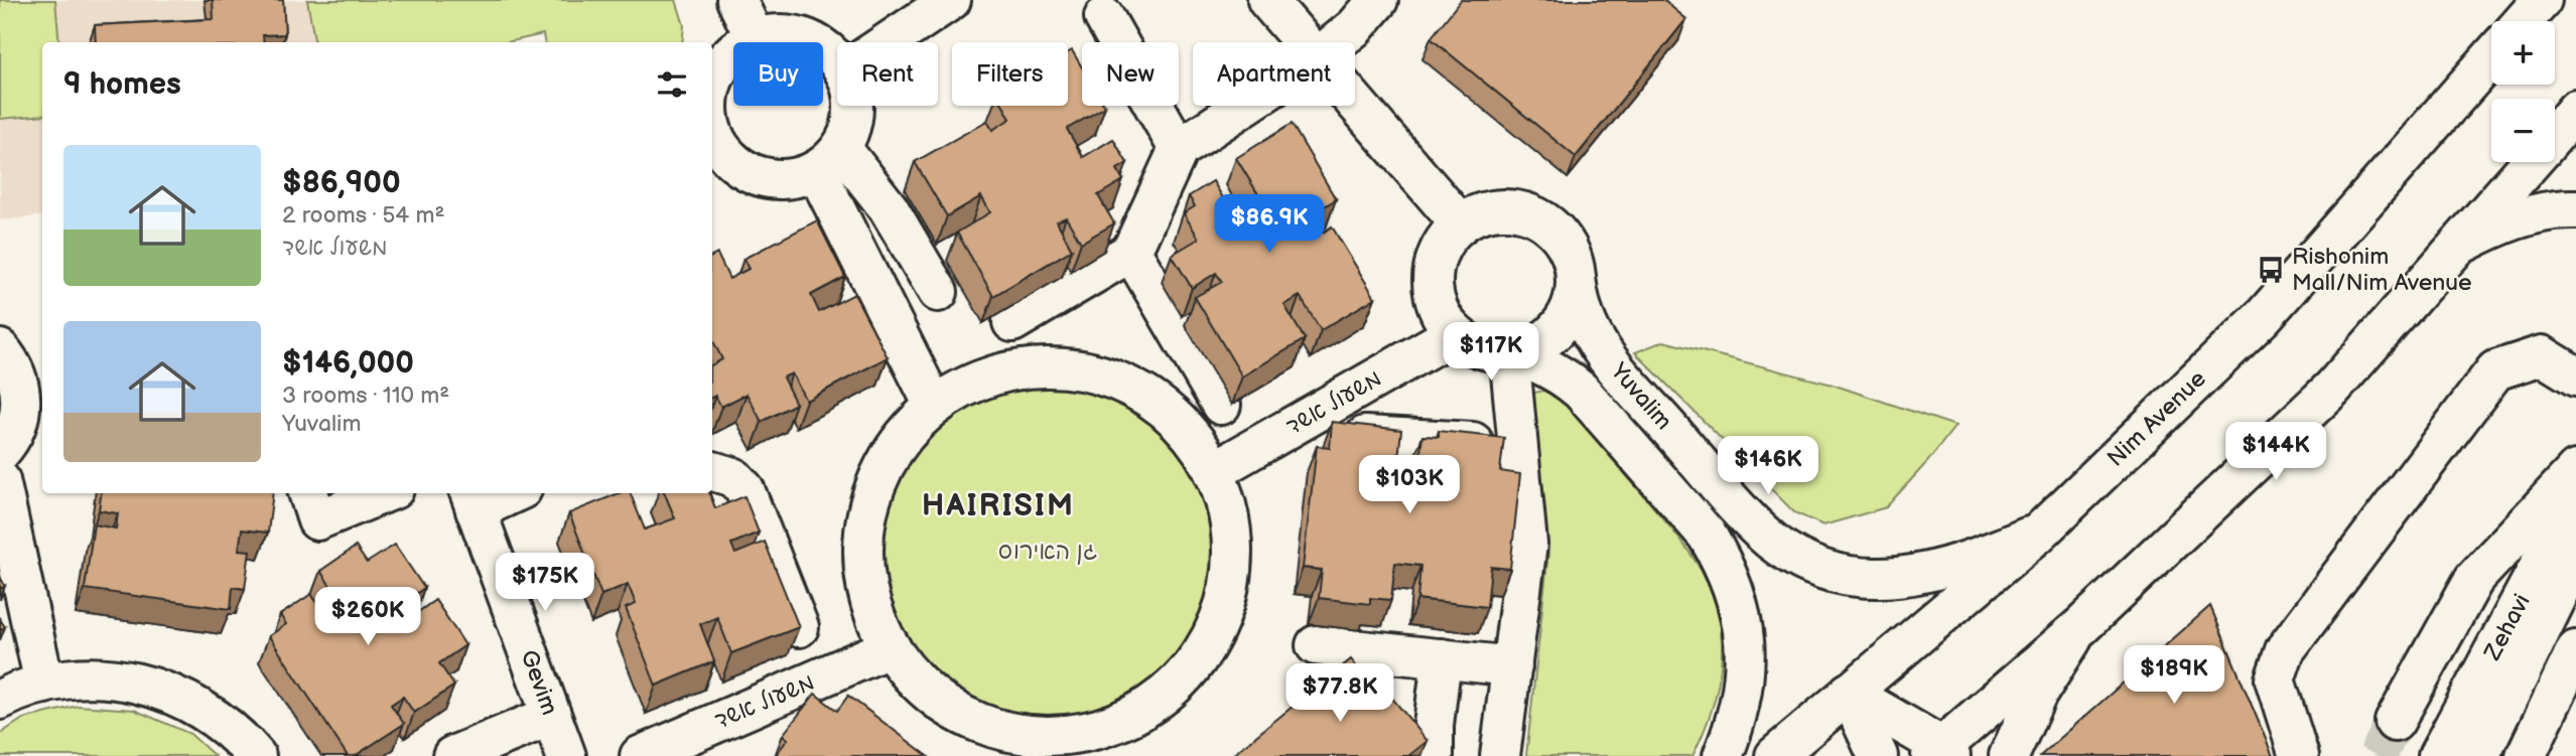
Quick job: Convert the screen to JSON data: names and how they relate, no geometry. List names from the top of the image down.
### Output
{
  "streets": {
    "street": [
      "Yuvalim",
      "משעול אשד",
      "Nim Avenue",
      "Zehavi",
      "Gevim"
    ]
  },
  "crossings": [
    ["Yuvalim", "משעול אשד"],
    ["Yuvalim", "Nim Avenue"]
  ],
  "districts": ["HAIRISIM"],
  "parks": ["גן האירוס"],
  "places": {
    "bus stop": ["Rishonim Mall/Nim Avenue"]
  },
  "page": {
    "map_buttons": ["+", "−"],
    "chip": [
      "Buy",
      "Rent",
      "Filters",
      "New",
      "Apartment"
    ],
    "heading": "9 homes",
    "list": [
      {
        "name": "$86,900",
        "note": "2 rooms · 54 m² · משעול אשד"
      },
      {
        "name": "$146,000",
        "note": "3 rooms · 110 m² · Yuvalim"
      }
    ],
    "price": [
      "$86.9K",
      "$117K",
      "$144K",
      "$146K",
      "$103K",
      "$175K",
      "$260K",
      "$189K",
      "$77.8K"
    ]
  }
}
